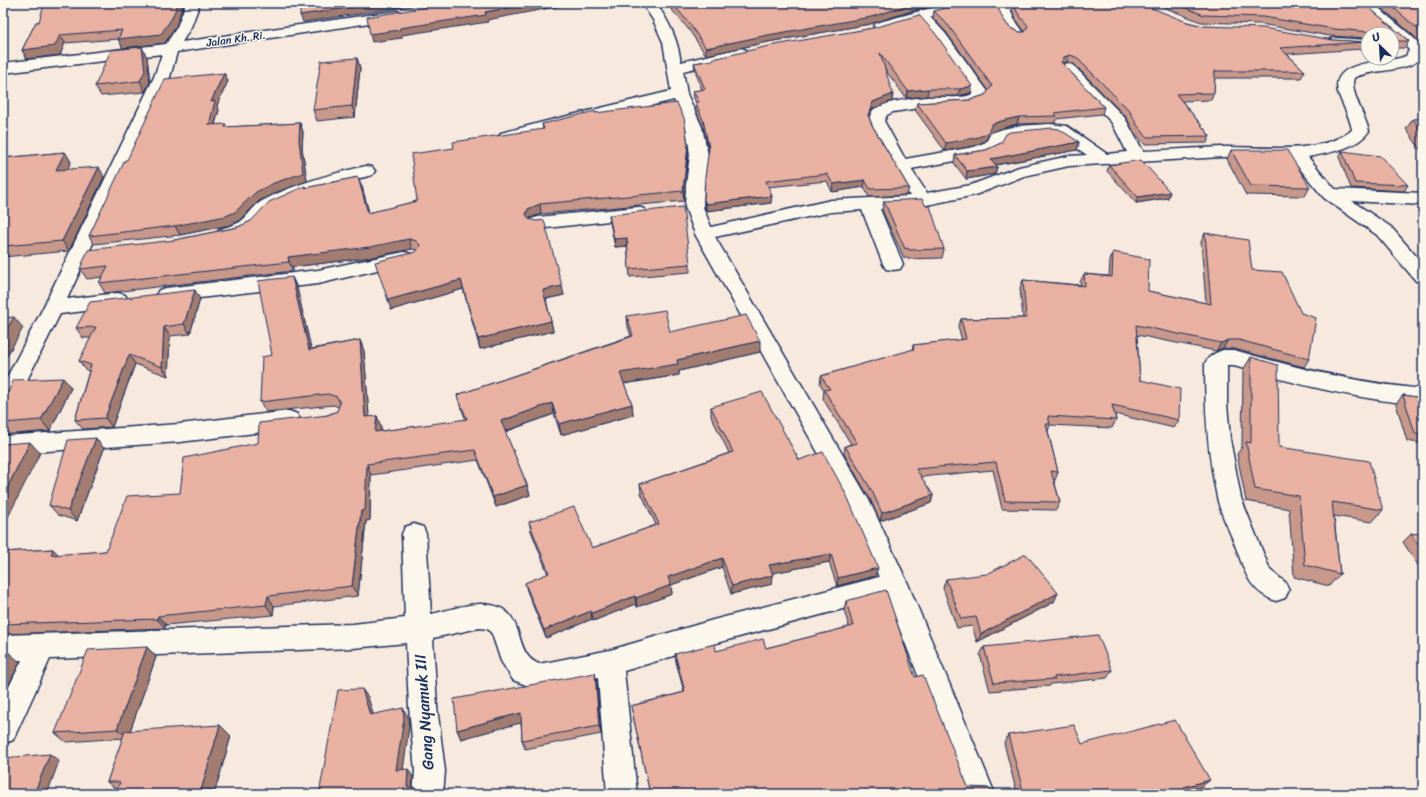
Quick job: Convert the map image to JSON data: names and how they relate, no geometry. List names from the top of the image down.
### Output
{
  "streets": {
    "street": ["Jalan Kh. Ri.", "Gang Nyamuk III"]
  },
  "north": "top left"
}
